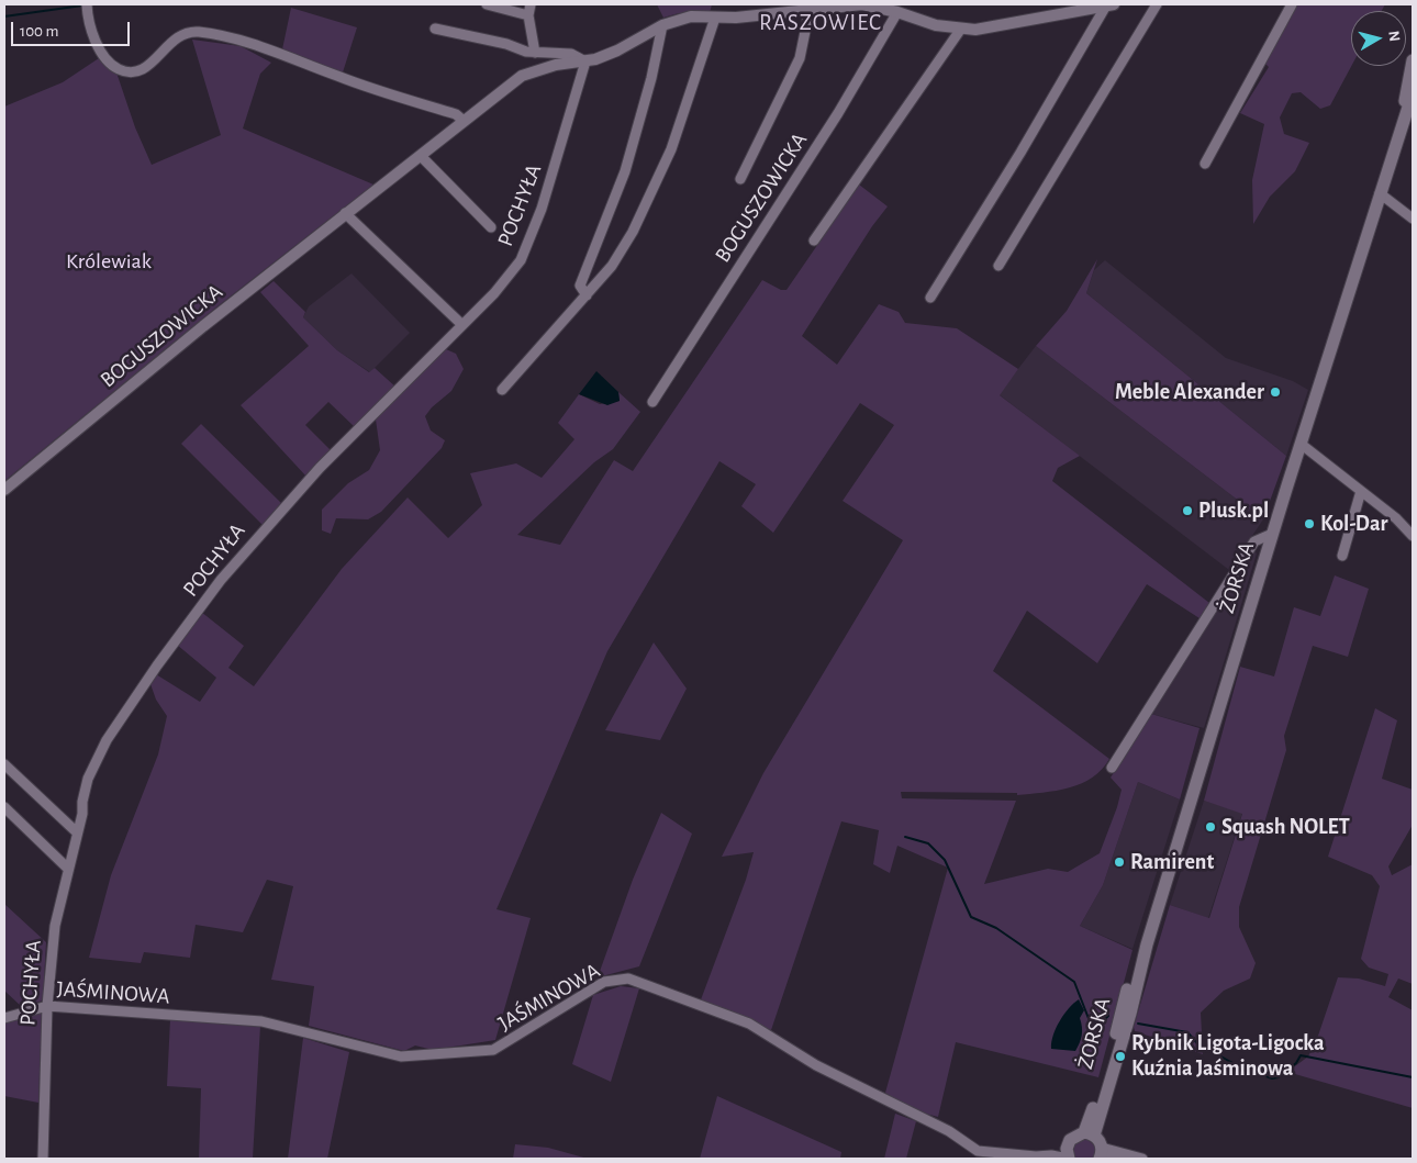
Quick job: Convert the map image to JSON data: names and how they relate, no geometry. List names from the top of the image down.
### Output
{
  "streets": {
    "main road": ["ŻORSKA"],
    "street": ["BOGUSZOWICKA", "POCHYŁA", "JAŚMINOWA"]
  },
  "crossings": [
    ["BOGUSZOWICKA", "POCHYŁA"],
    ["POCHYŁA", "JAŚMINOWA"]
  ],
  "districts": ["RASZOWIEC"],
  "parks": ["Królewiak"],
  "places": [
    "Meble Alexander",
    "Plusk.pl",
    "Kol-Dar",
    "Squash NOLET",
    "Ramirent",
    "Rybnik Ligota-Ligocka Kuźnia Jaśminowa"
  ],
  "scale_bar": "100 m",
  "north": "right"
}
